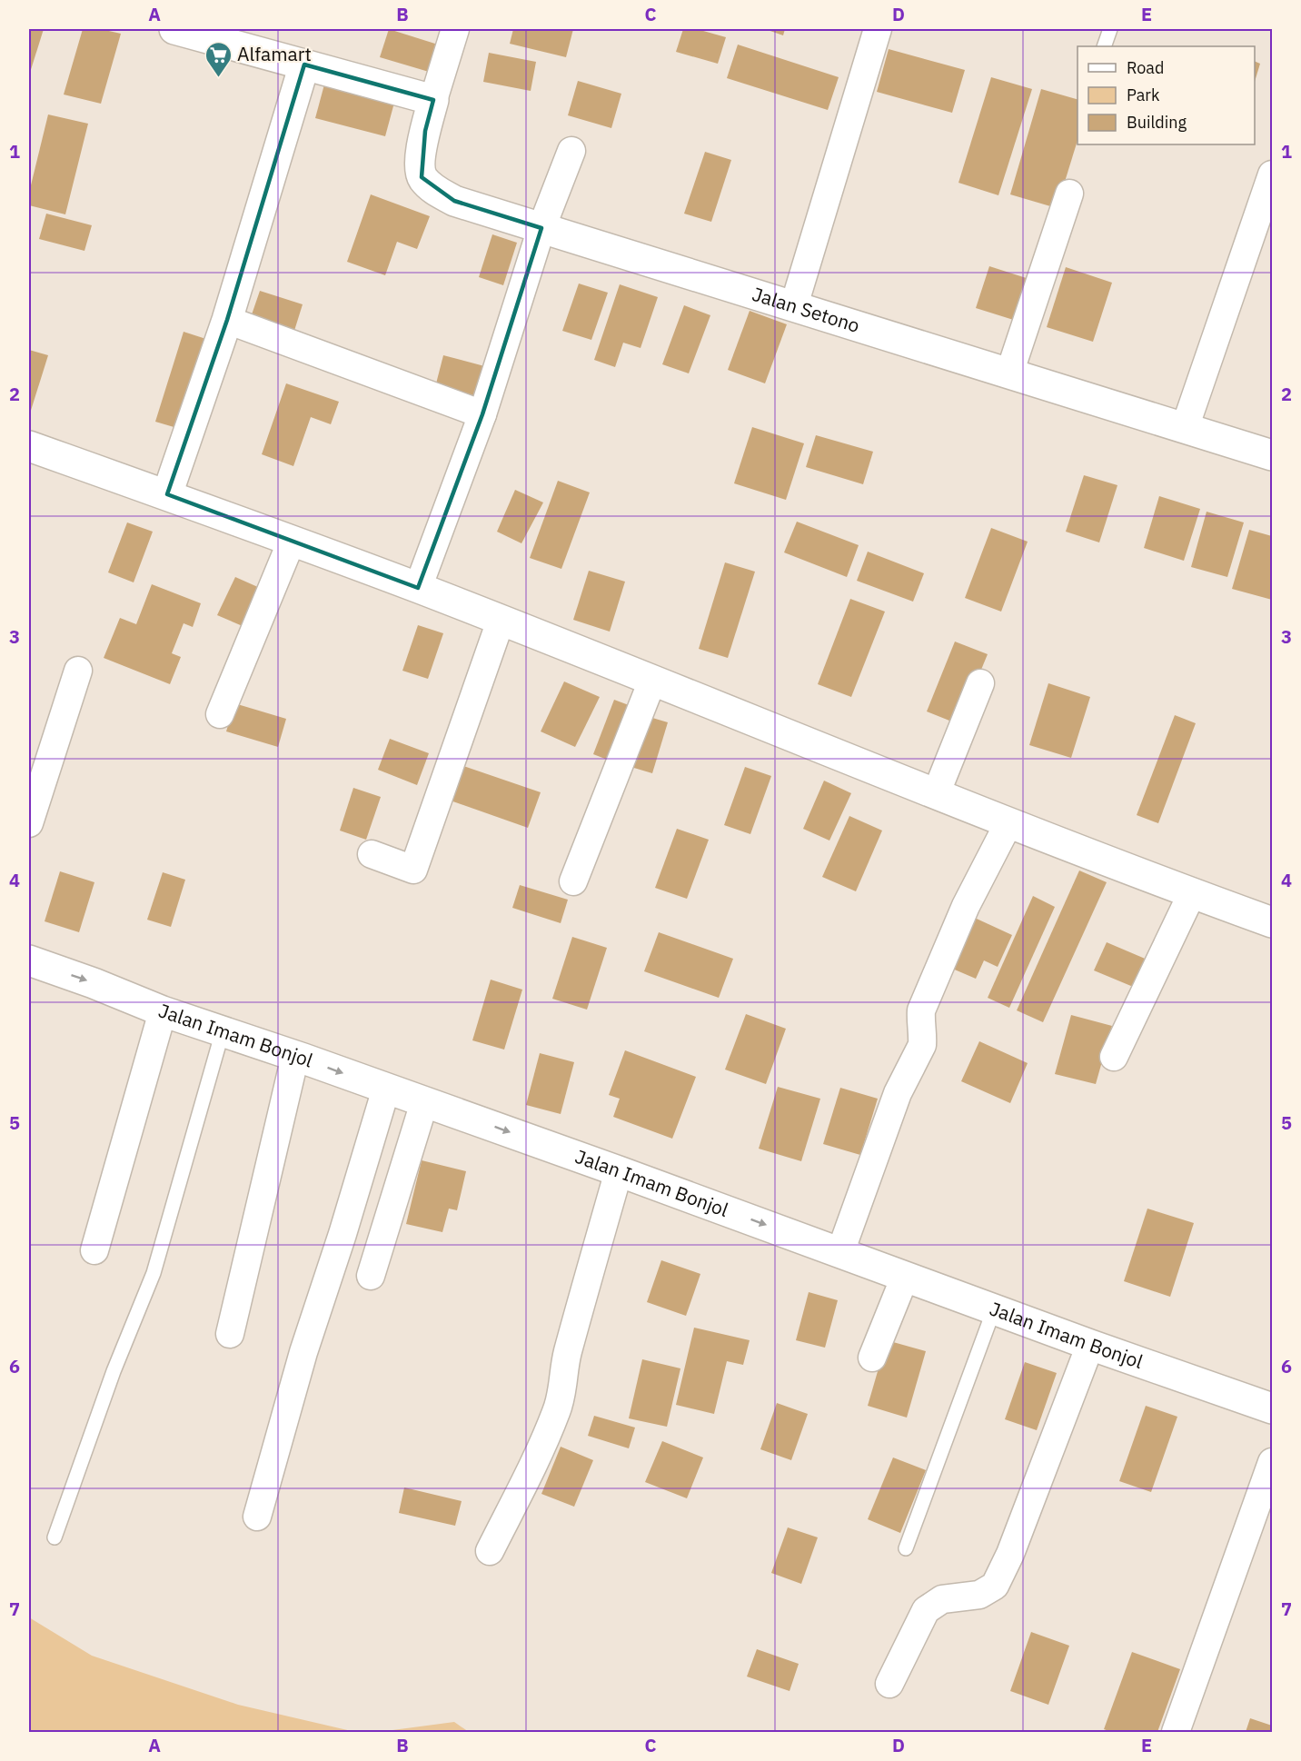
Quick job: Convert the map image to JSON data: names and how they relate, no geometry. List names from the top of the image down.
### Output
{
  "streets": {
    "street": ["Jalan Setono", "Jalan Imam Bonjol"]
  },
  "one_way": ["Jalan Imam Bonjol"],
  "places": {
    "supermarket": ["Alfamart"]
  },
  "legend": ["Road", "Park", "Building"],
  "grid": {
    "columns": [
      "A",
      "B",
      "C",
      "D",
      "E"
    ],
    "rows": [
      "1",
      "2",
      "3",
      "4",
      "5",
      "6",
      "7"
    ]
  }
}
